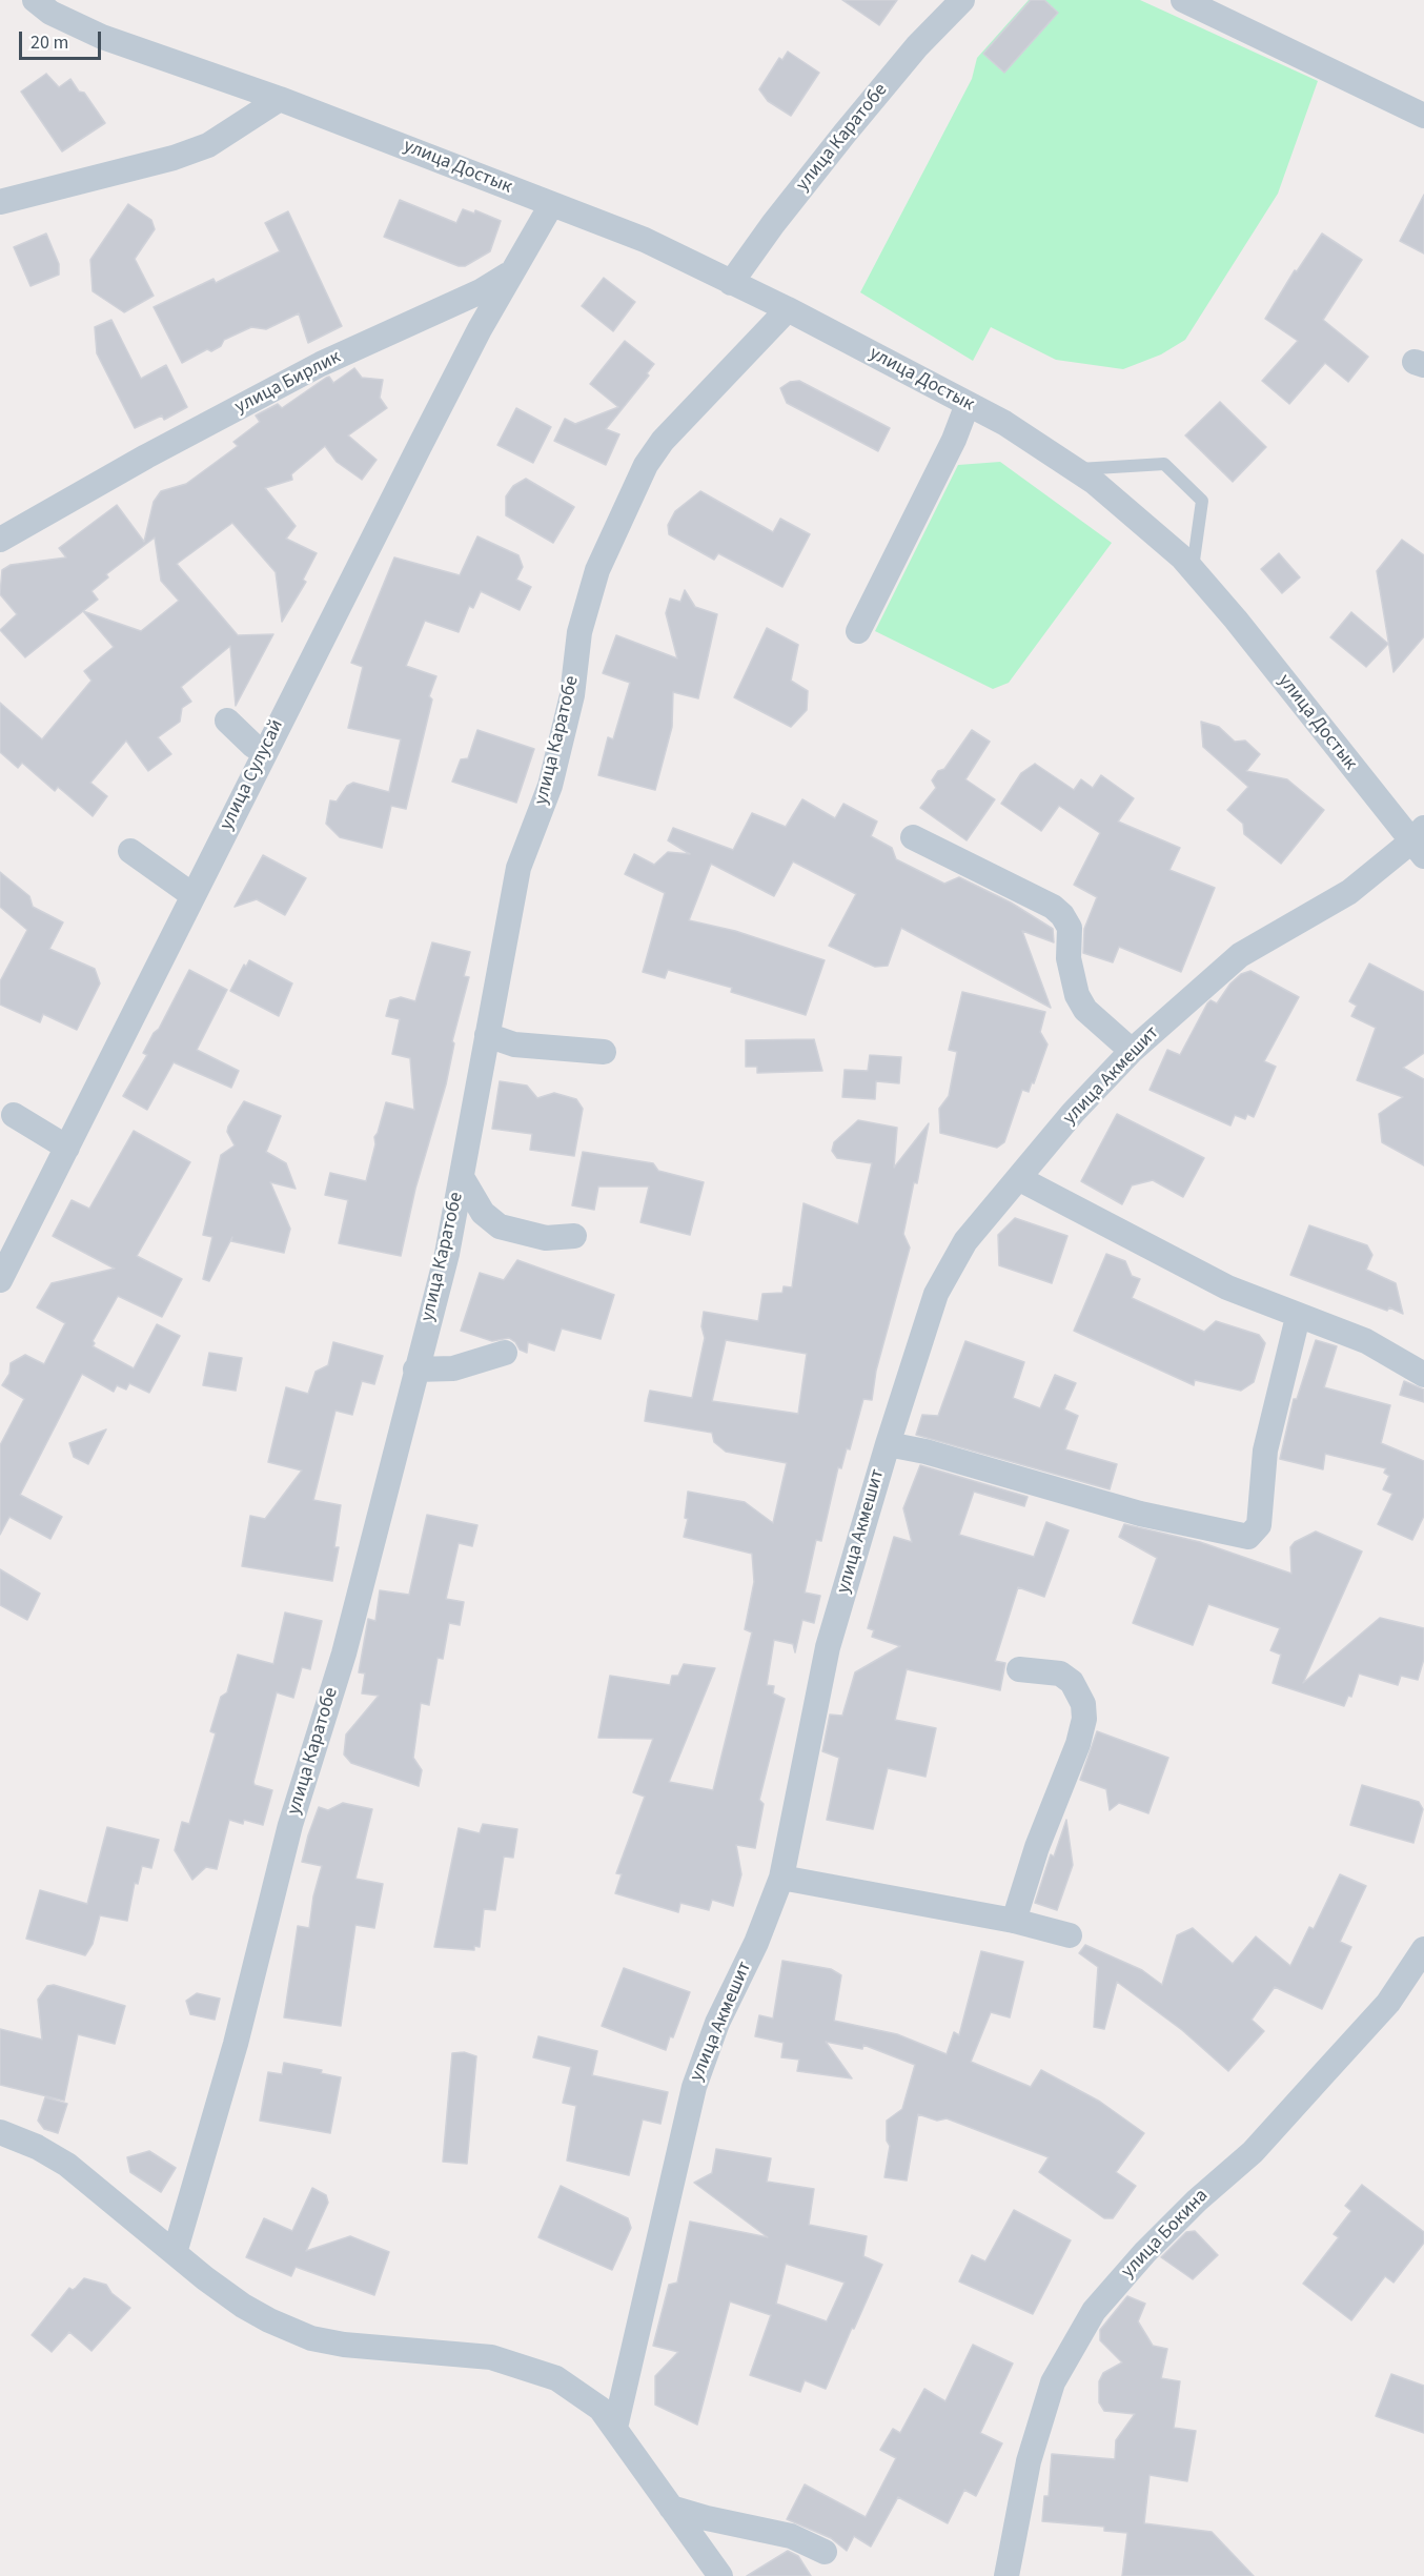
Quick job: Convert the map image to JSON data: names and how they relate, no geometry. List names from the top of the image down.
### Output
{
  "streets": {
    "street": [
      "улица Каратобе",
      "улица Достык",
      "улица Бирлик",
      "улица Сулусай",
      "улица Акмешит",
      "улица Бокина"
    ]
  },
  "crossings": [
    ["улица Каратобе", "улица Достык"],
    ["улица Достык", "улица Бирлик"],
    ["улица Достык", "улица Акмешит"],
    ["улица Бирлик", "улица Сулусай"]
  ],
  "scale_bar": "20 m"
}
